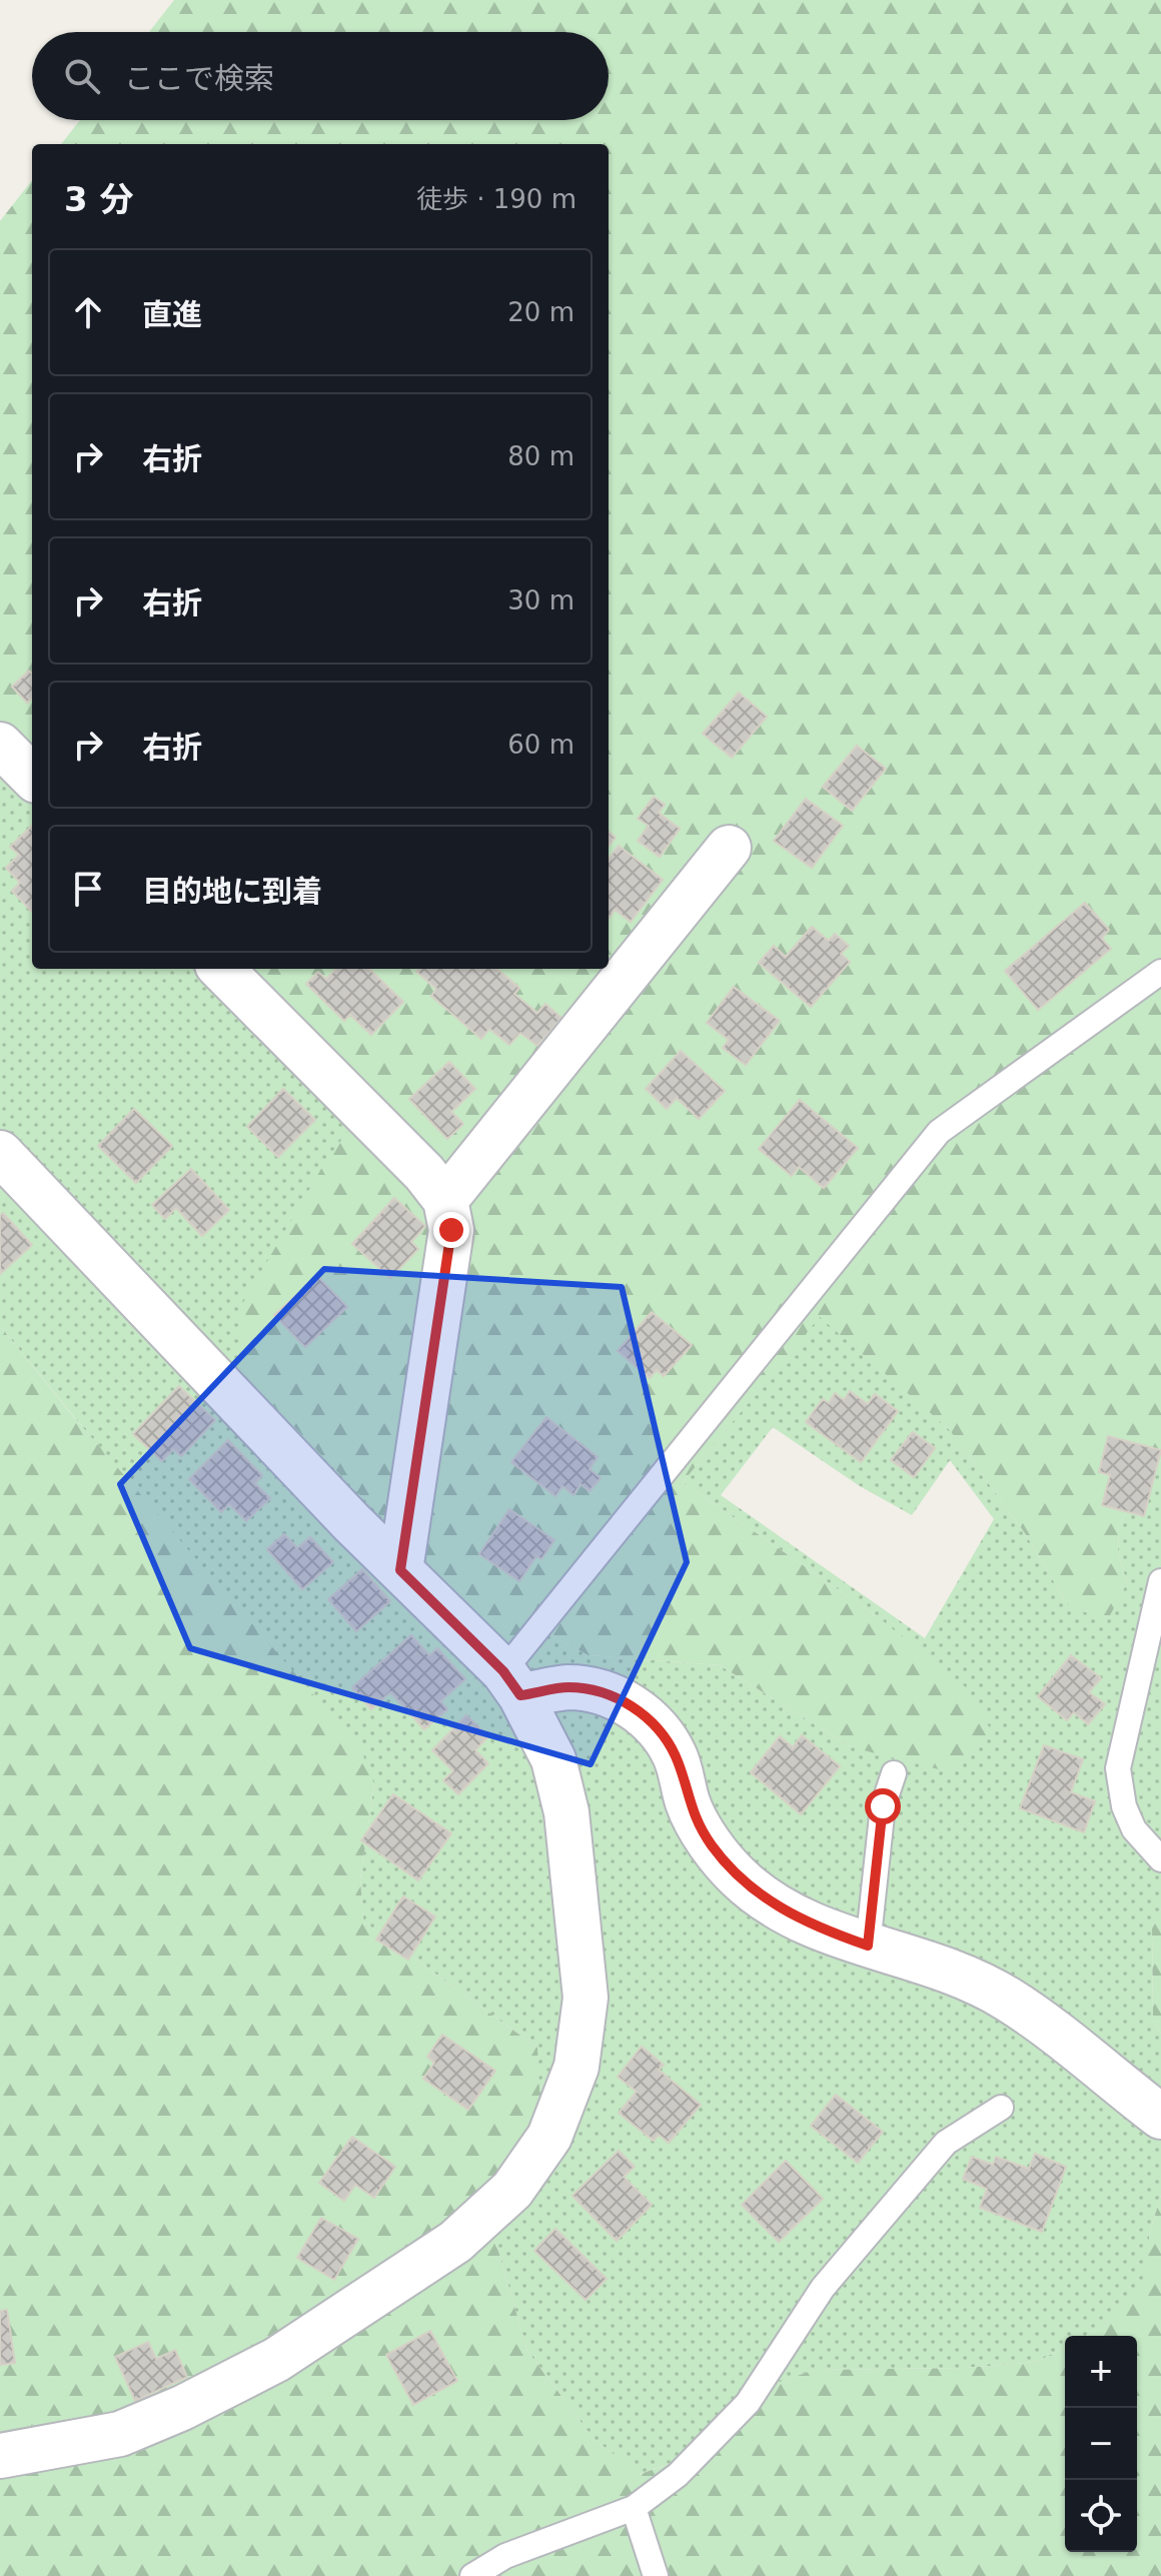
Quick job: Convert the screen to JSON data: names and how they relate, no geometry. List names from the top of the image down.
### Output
{
  "page": {
    "search": "ここで検索",
    "heading": ["3 分", "徒歩 · 190 m"],
    "list": [
      ["直進", "20 m"],
      ["右折", "80 m"],
      ["右折", "30 m"],
      ["右折", "60 m"],
      "目的地に到着"
    ],
    "map_buttons": ["+", "−"]
  }
}
